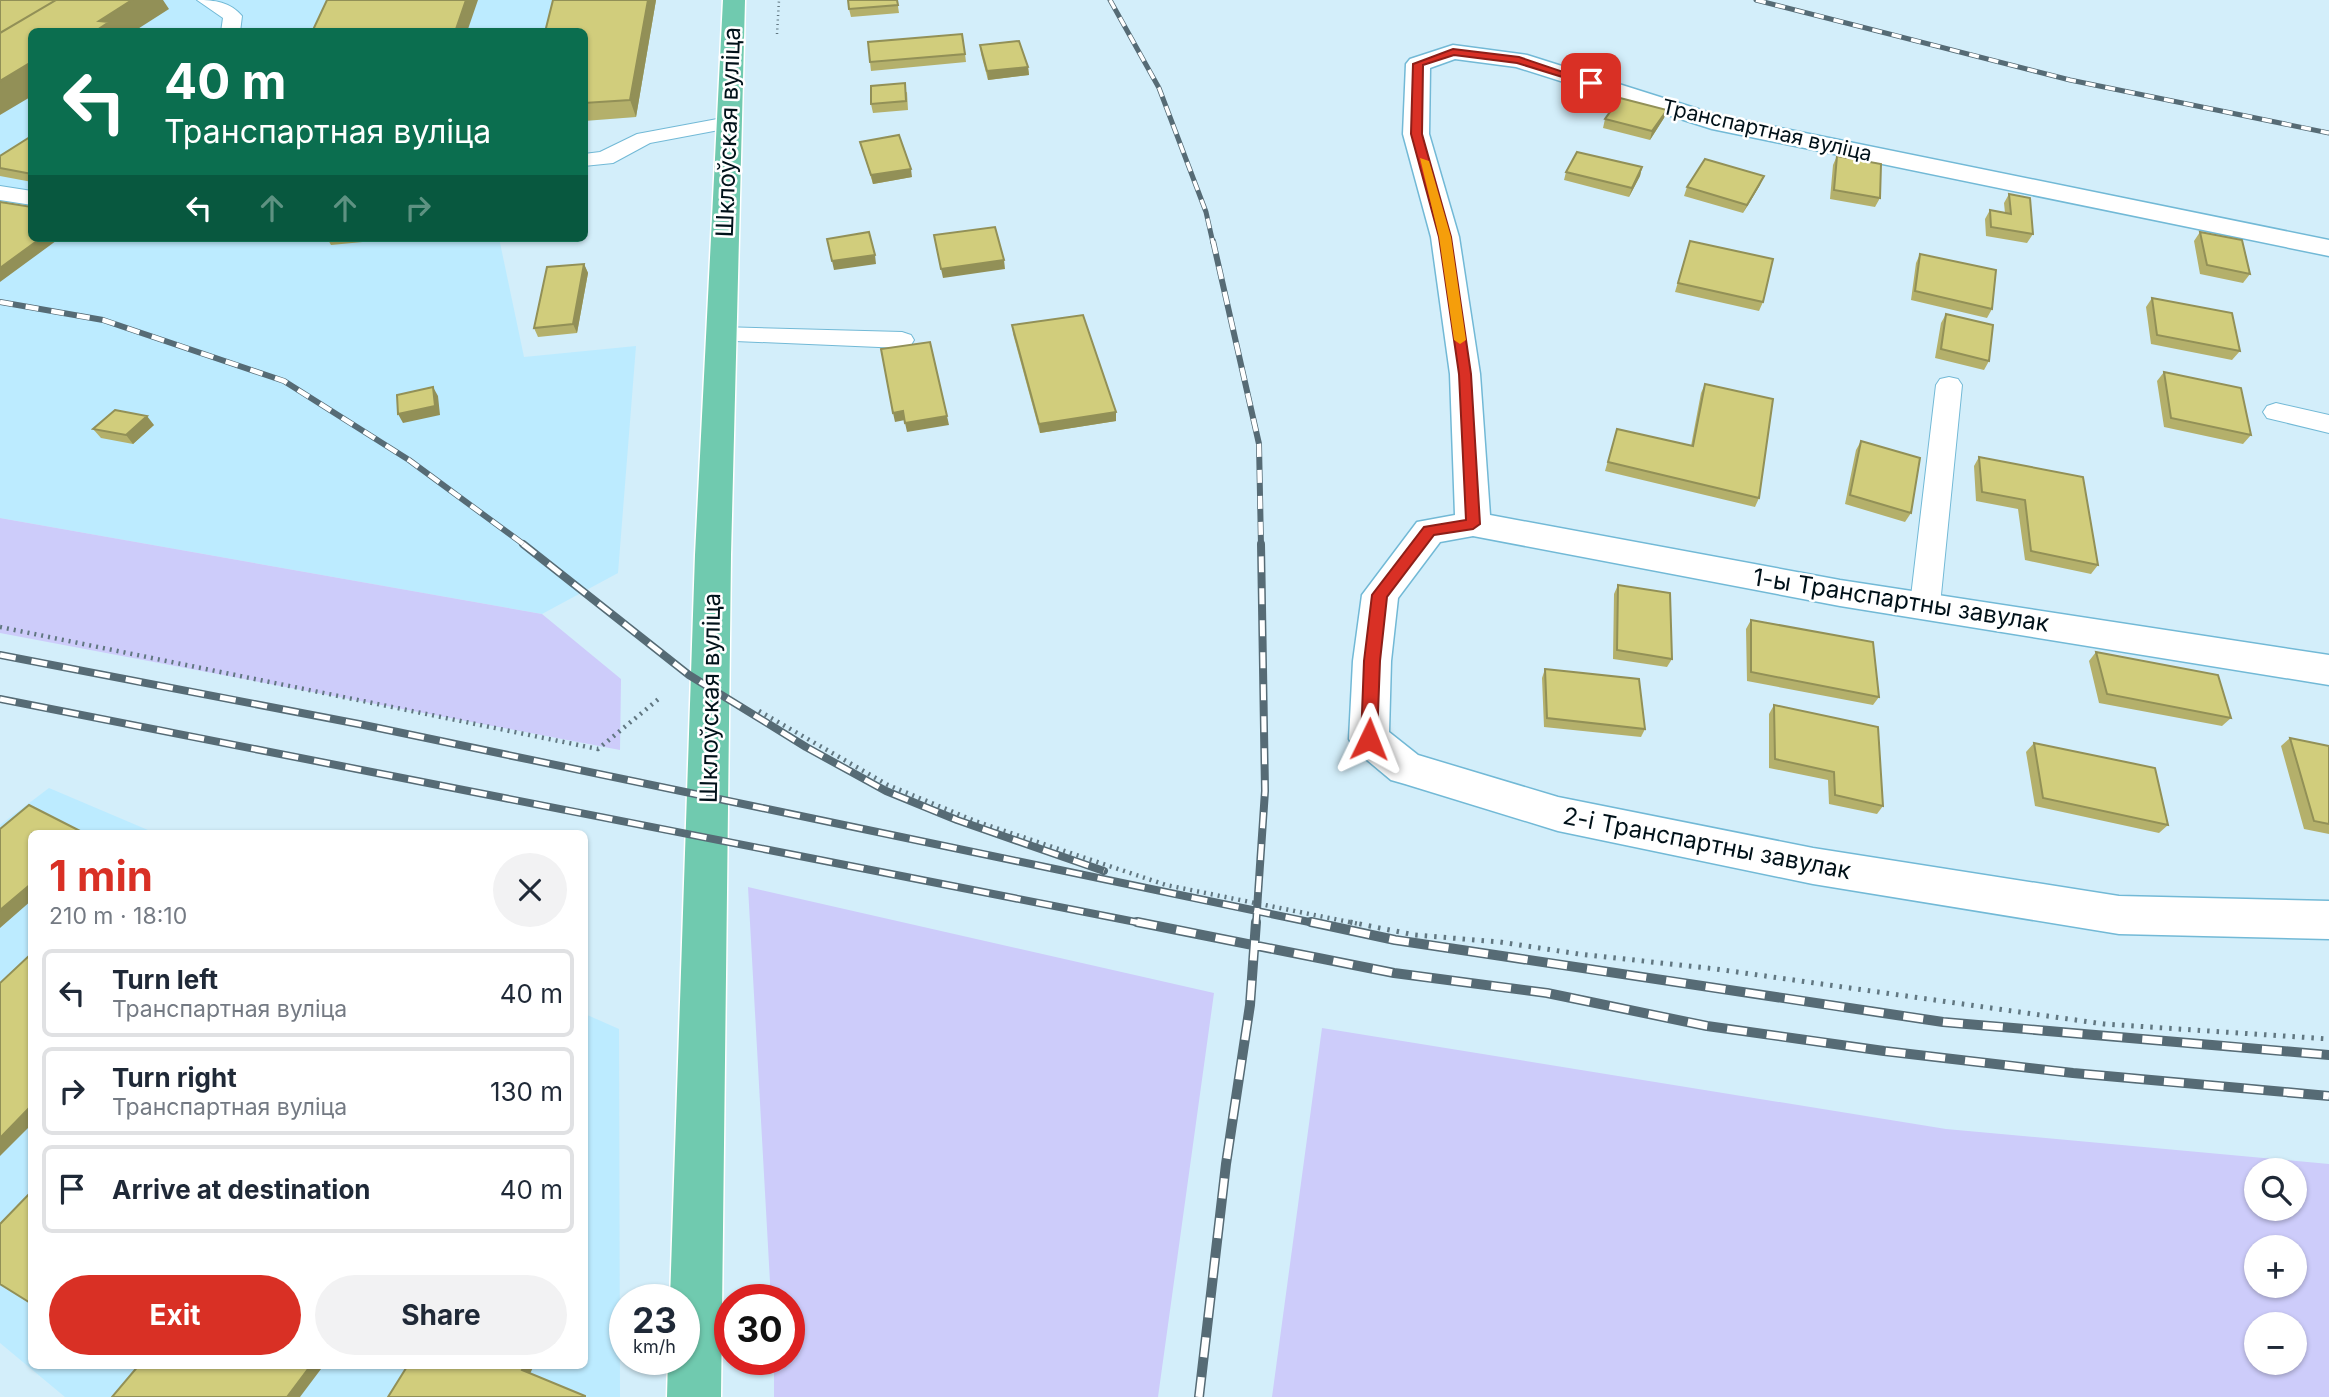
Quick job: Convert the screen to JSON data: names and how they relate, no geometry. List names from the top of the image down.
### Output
{
  "streets": {
    "main road": ["Шклоўская вуліца"],
    "street": ["Транспартная вуліца", "1-ы Транспартны завулак", "2-і Транспартны завулак"]
  },
  "crossings": [
    ["Транспартная вуліца", "1-ы Транспартны завулак"],
    ["Транспартная вуліца", "2-і Транспартны завулак"],
    ["1-ы Транспартны завулак", "2-і Транспартны завулак"]
  ],
  "page": {
    "turn": ["40 m", "Транспартная вуліца"],
    "heading": ["1 min", "210 m · 18:10"],
    "list": [
      {
        "name": "Turn left",
        "note": "Транспартная вуліца",
        "value": "40 m"
      },
      {
        "name": "Turn right",
        "note": "Транспартная вуліца",
        "value": "130 m"
      },
      {
        "name": "Arrive at destination",
        "value": "40 m"
      }
    ],
    "map_buttons": ["+", "−"],
    "buttons": ["Exit", "Share"],
    "speed": "23 km/h",
    "limit": "30"
  }
}
